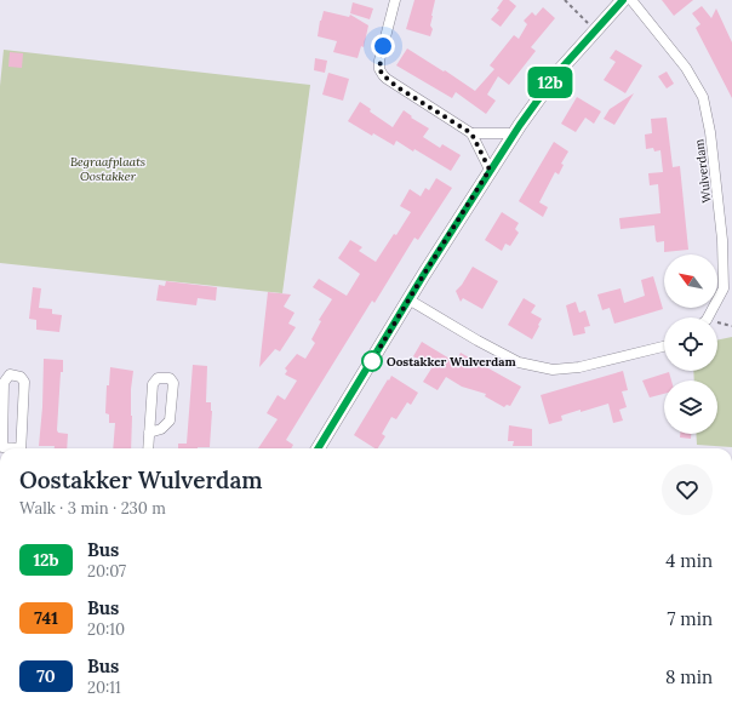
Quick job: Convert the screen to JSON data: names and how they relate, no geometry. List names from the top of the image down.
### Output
{
  "streets": {
    "street": ["Wulverdam"]
  },
  "parks": ["Begraafplaats Oostakker"],
  "places": ["Oostakker Wulverdam"],
  "lines": ["bus line 12b"],
  "north": "top left",
  "page": {
    "on_map": "12b",
    "heading": ["Oostakker Wulverdam", "Walk · 3 min · 230 m"],
    "list": [
      {
        "mark": "12b",
        "name": "Bus",
        "note": "20:07",
        "value": "4 min"
      },
      {
        "mark": "741",
        "name": "Bus",
        "note": "20:10",
        "value": "7 min"
      },
      {
        "mark": "70",
        "name": "Bus",
        "note": "20:11",
        "value": "8 min"
      }
    ]
  }
}
